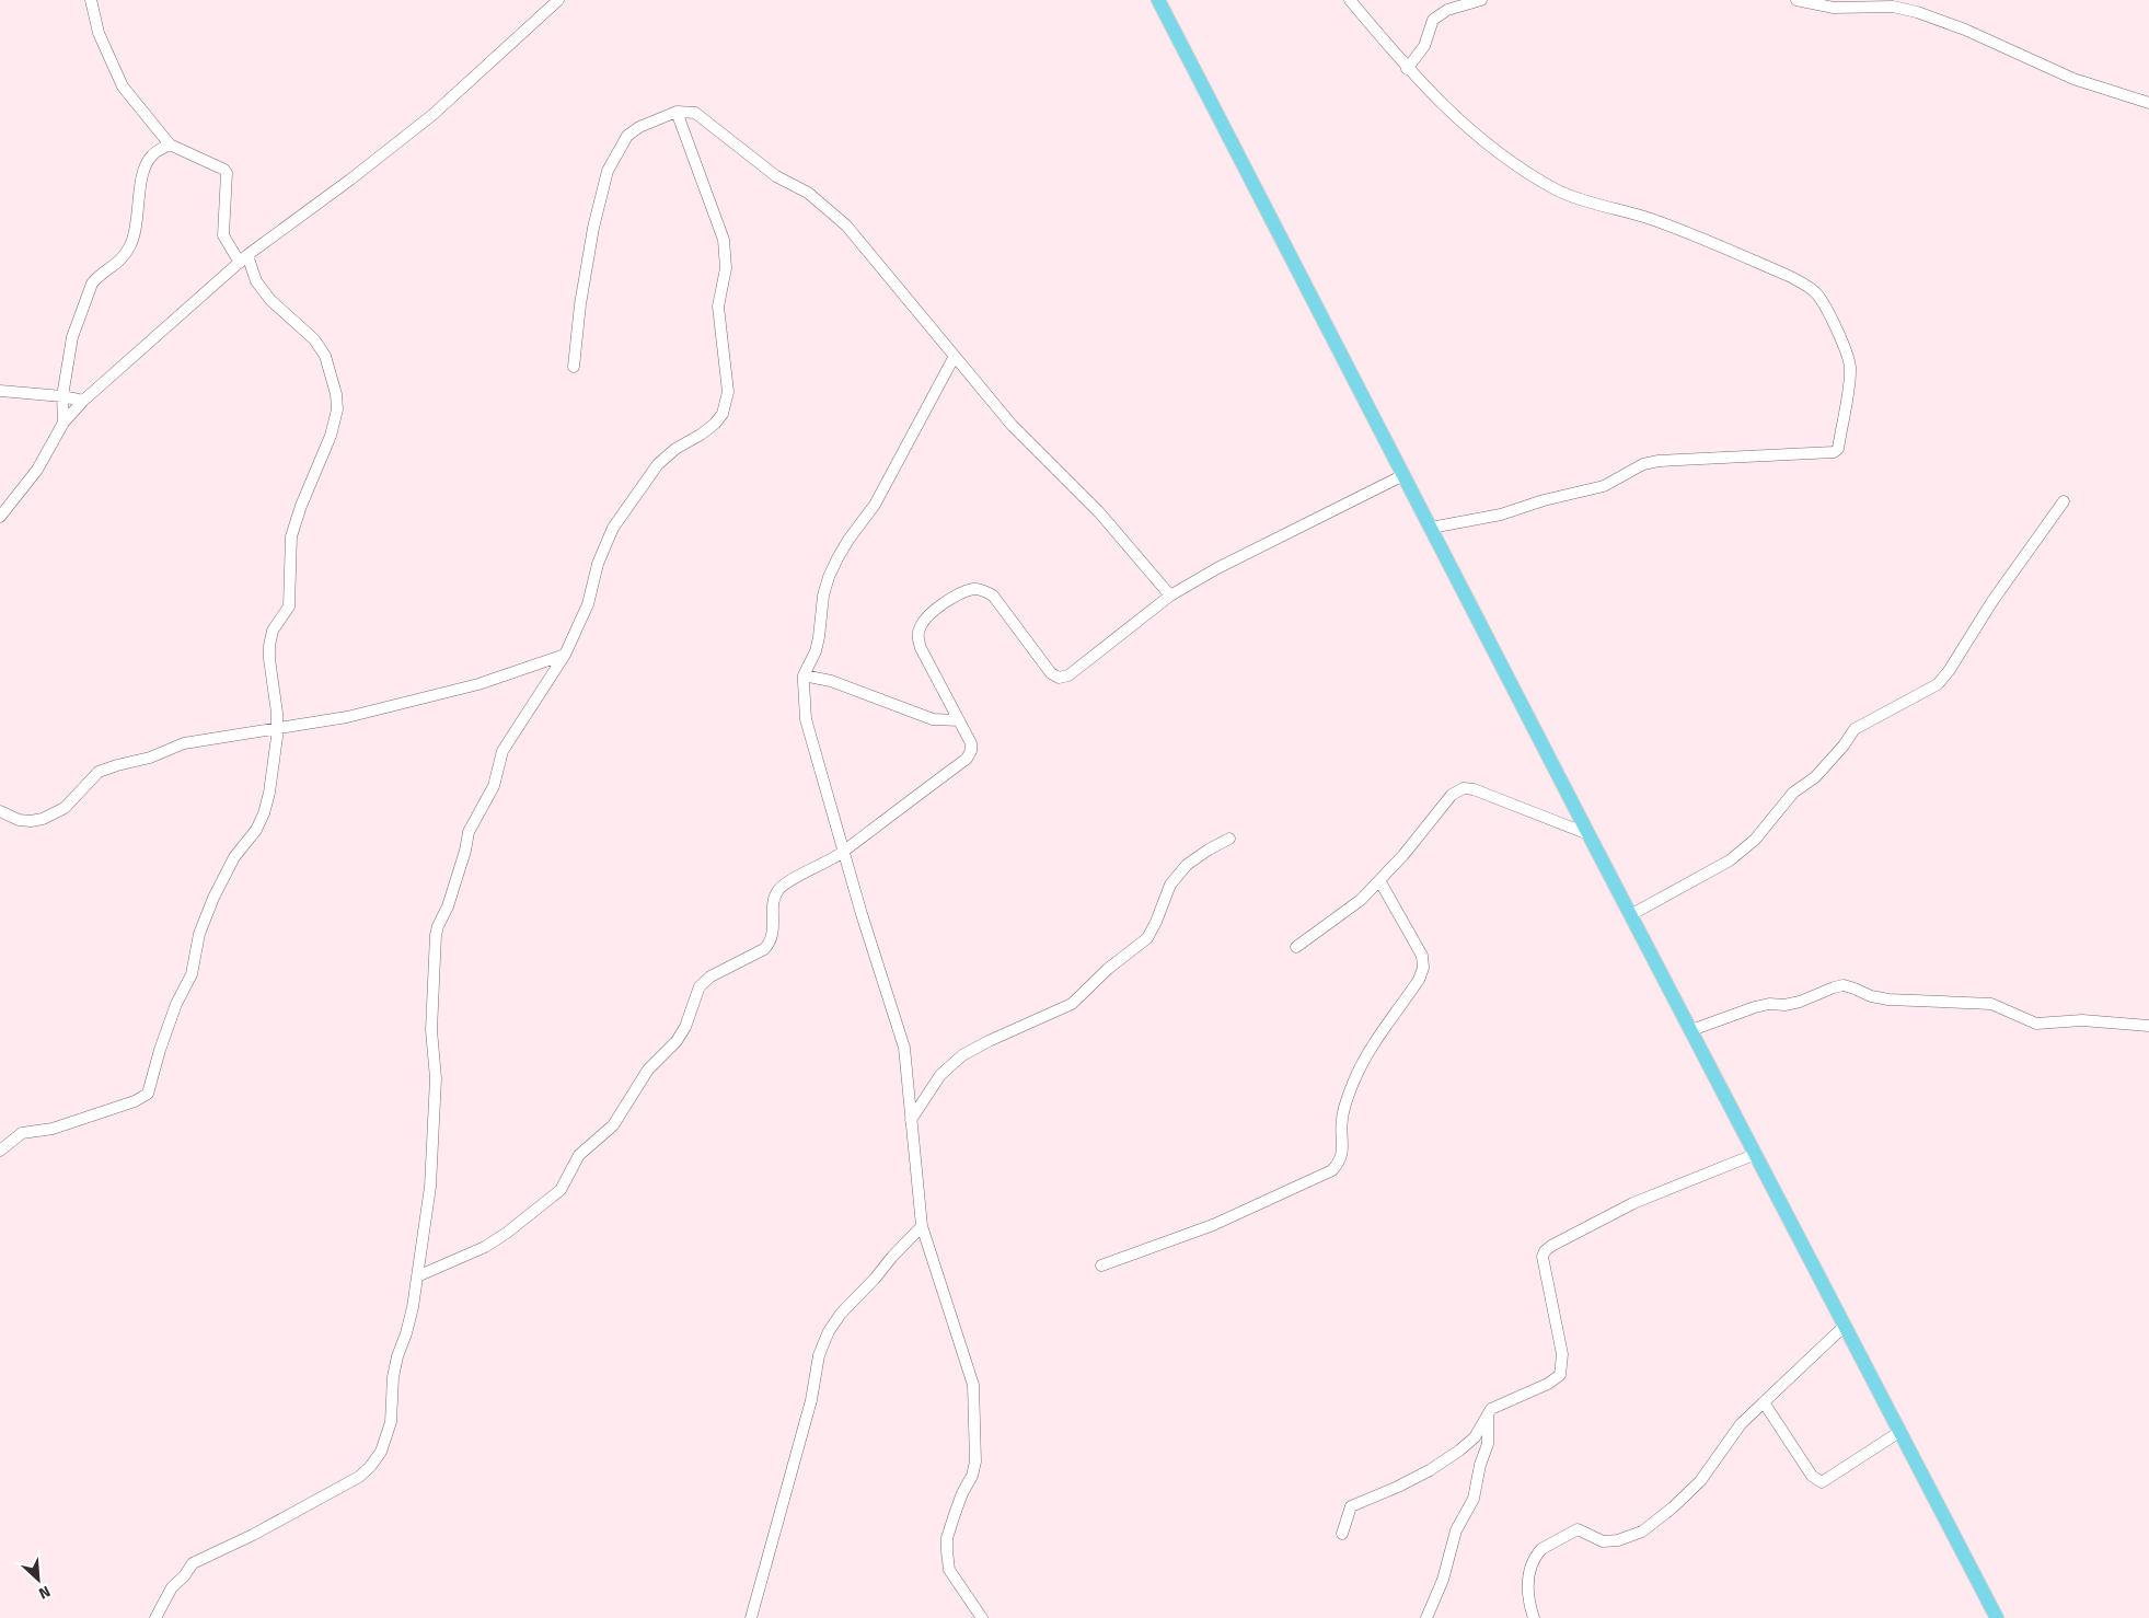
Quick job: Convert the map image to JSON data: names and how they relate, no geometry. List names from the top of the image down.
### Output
{
  "north": "bottom right"
}
